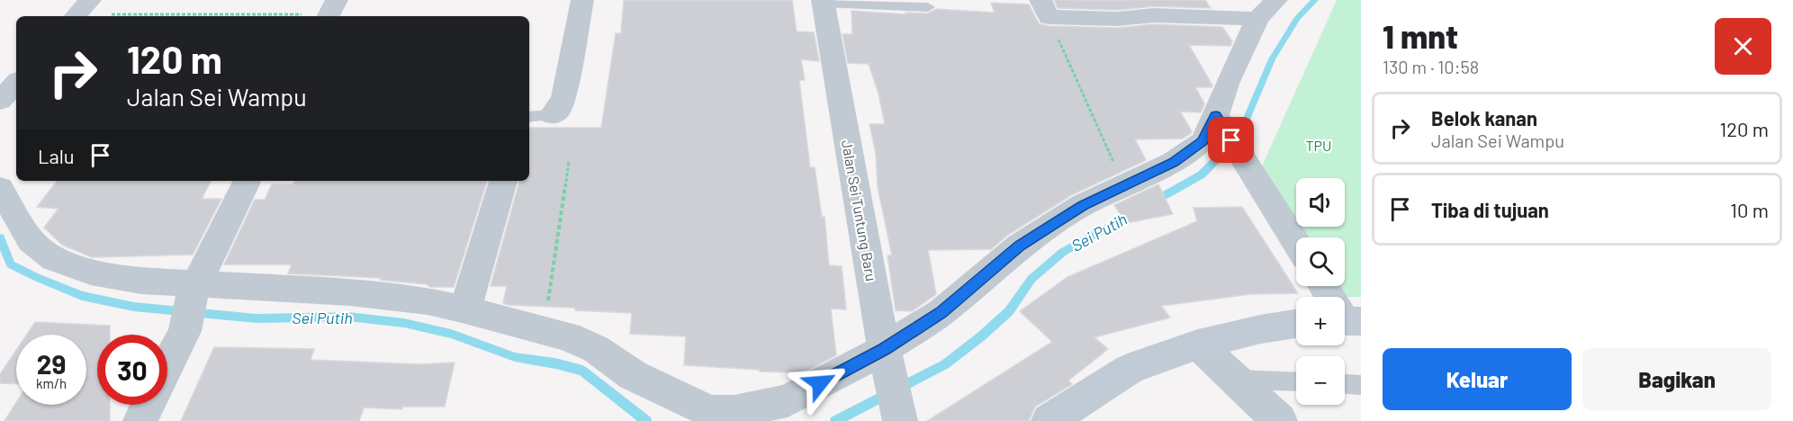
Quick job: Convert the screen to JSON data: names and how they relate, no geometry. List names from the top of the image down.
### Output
{
  "streets": {
    "street": ["Jalan Sei Tuntung Baru"]
  },
  "water": ["Sei Putih"],
  "parks": ["TPU"],
  "page": {
    "heading": ["1 mnt", "130 m · 10:58"],
    "turn": ["120 m", "Jalan Sei Wampu"],
    "list": [
      {
        "name": "Belok kanan",
        "note": "Jalan Sei Wampu",
        "value": "120 m"
      },
      {
        "name": "Tiba di tujuan",
        "value": "10 m"
      }
    ],
    "then": "Lalu",
    "map_buttons": ["+", "−"],
    "speed": "29 km/h",
    "limit": "30",
    "buttons": ["Keluar", "Bagikan"]
  }
}
